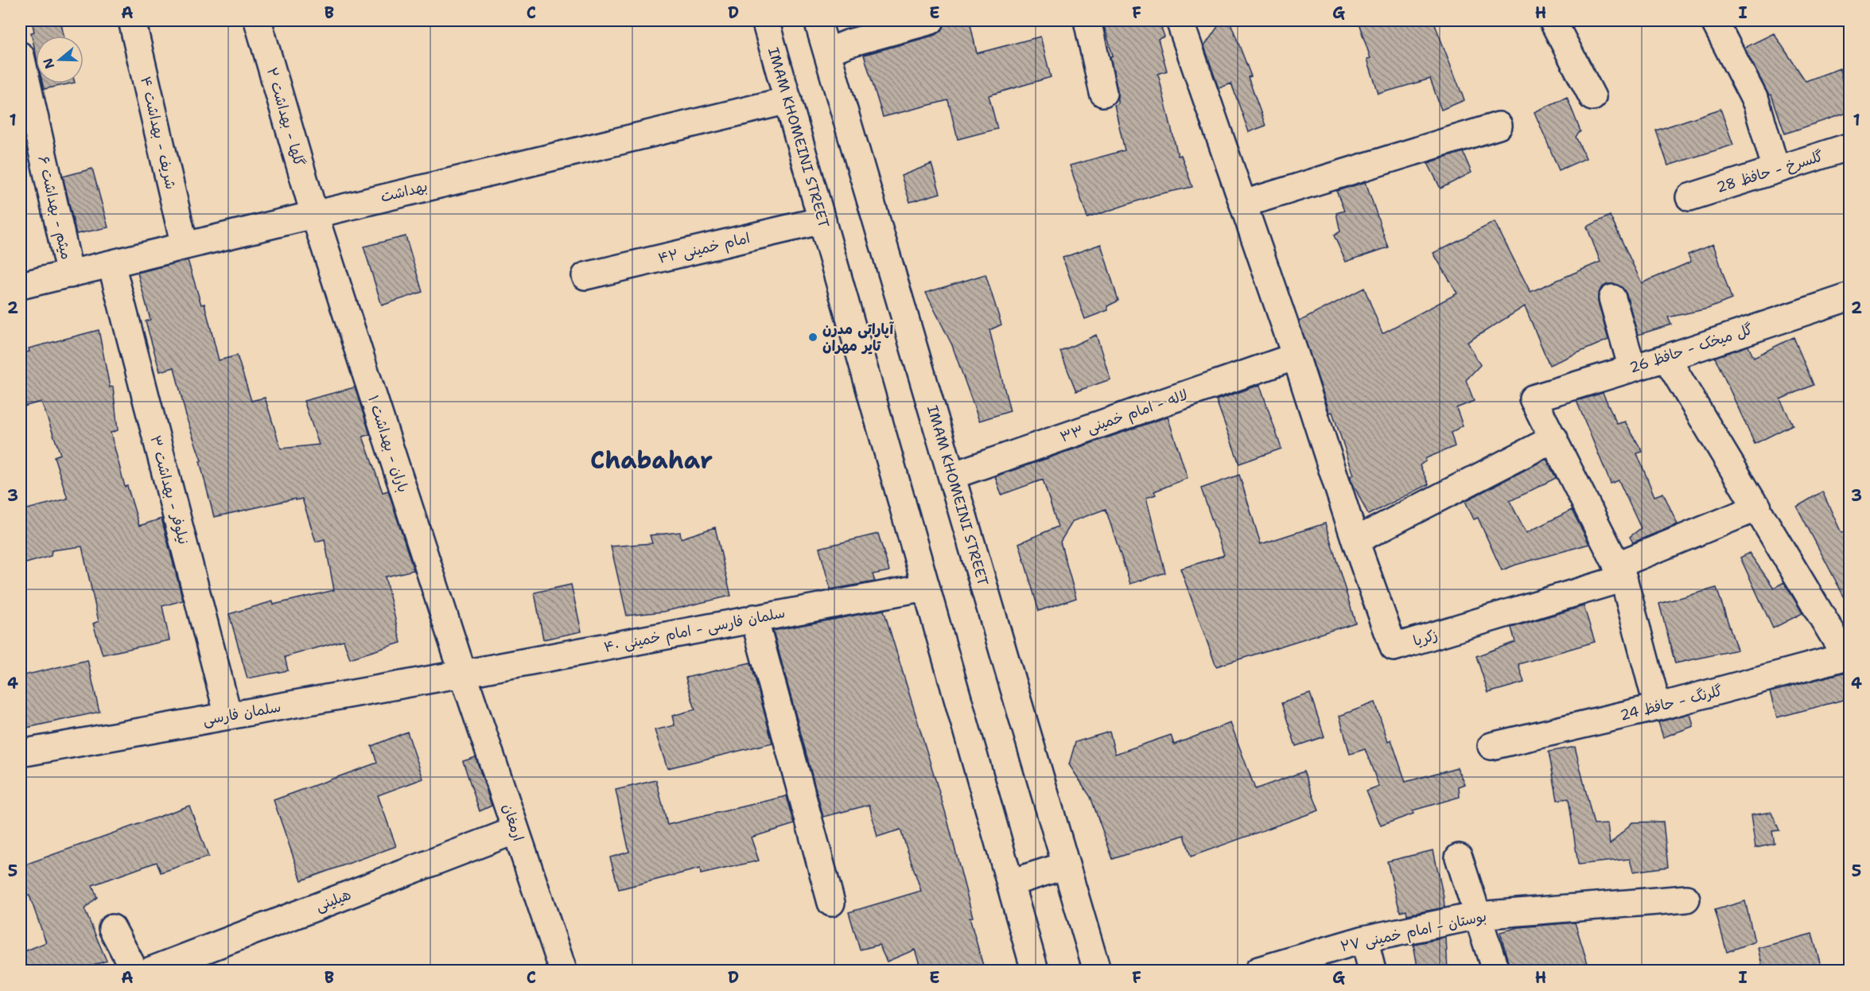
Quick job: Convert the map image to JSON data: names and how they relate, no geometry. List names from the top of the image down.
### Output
{
  "streets": {
    "street": [
      "گلها - بهداشت ۲",
      "شریف - بهداشت ۴",
      "IMAM KHOMEINI STREET",
      "گلسرخ - حافظ 28",
      "بهداشت",
      "میثم - بهداشت ۶",
      "امام خمینی ۴۲",
      "گل میخک - حافظ 26",
      "لاله - امام خمینی ۳۳",
      "باران - بهداشت ۱",
      "نیلوفر - بهداشت ۳",
      "سلمان فارسی - امام خمینی ۴۰",
      "زکریا",
      "گلرنگ - حافظ 24",
      "سلمان فارسی",
      "ارمغان",
      "هیلینی",
      "بوستان - امام خمینی ۲۷"
    ]
  },
  "crossings": [
    ["گلها - بهداشت ۲", "بهداشت"],
    ["گلها - بهداشت ۲", "باران - بهداشت ۱"],
    ["شریف - بهداشت ۴", "بهداشت"],
    ["IMAM KHOMEINI STREET", "بهداشت"],
    ["IMAM KHOMEINI STREET", "امام خمینی ۴۲"],
    ["IMAM KHOMEINI STREET", "لاله - امام خمینی ۳۳"],
    ["IMAM KHOMEINI STREET", "سلمان فارسی - امام خمینی ۴۰"],
    ["بهداشت", "میثم - بهداشت ۶"],
    ["بهداشت", "باران - بهداشت ۱"],
    ["بهداشت", "نیلوفر - بهداشت ۳"],
    ["لاله - امام خمینی ۳۳", "زکریا"],
    ["باران - بهداشت ۱", "سلمان فارسی - امام خمینی ۴۰"],
    ["باران - بهداشت ۱", "سلمان فارسی"],
    ["باران - بهداشت ۱", "ارمغان"],
    ["نیلوفر - بهداشت ۳", "سلمان فارسی"],
    ["سلمان فارسی - امام خمینی ۴۰", "سلمان فارسی"],
    ["سلمان فارسی - امام خمینی ۴۰", "ارمغان"],
    ["سلمان فارسی", "ارمغان"],
    ["ارمغان", "هیلینی"]
  ],
  "districts": ["Chabahar"],
  "places": ["آپاراتی مدرن تایر مهران"],
  "north": "left",
  "grid": {
    "columns": [
      "A",
      "B",
      "C",
      "D",
      "E",
      "F",
      "G",
      "H",
      "I"
    ],
    "rows": [
      "1",
      "2",
      "3",
      "4",
      "5"
    ]
  }
}
